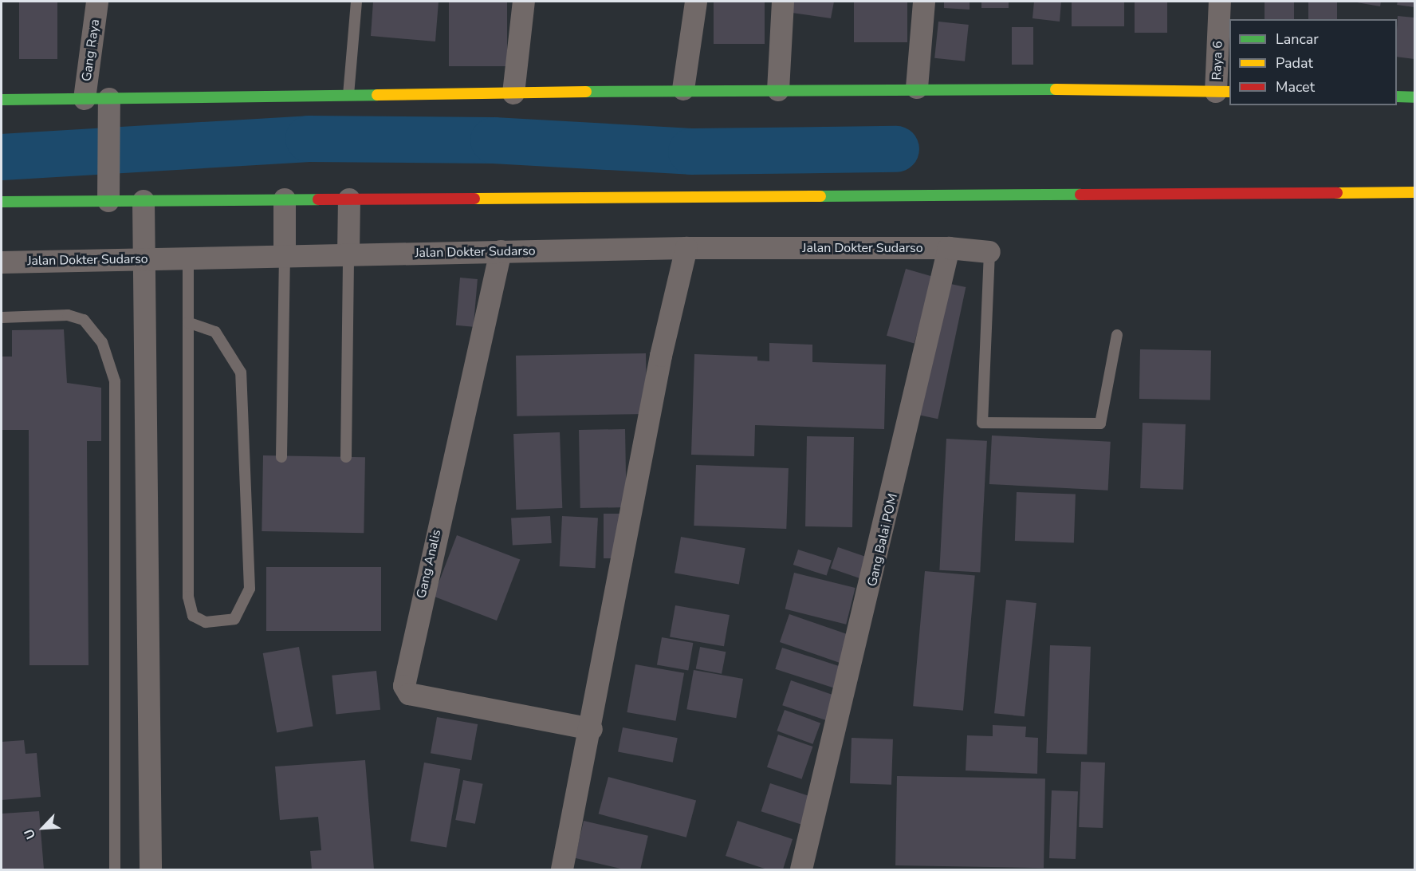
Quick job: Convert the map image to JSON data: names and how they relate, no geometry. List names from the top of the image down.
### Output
{
  "streets": {
    "street": [
      "Gang Raya",
      "Raya 6",
      "Jalan Dokter Sudarso",
      "Gang Balai POM",
      "Gang Analis"
    ]
  },
  "crossings": [
    ["Jalan Dokter Sudarso", "Gang Balai POM"],
    ["Jalan Dokter Sudarso", "Gang Analis"]
  ],
  "legend": ["Lancar", "Padat", "Macet"],
  "north": "bottom left"
}
